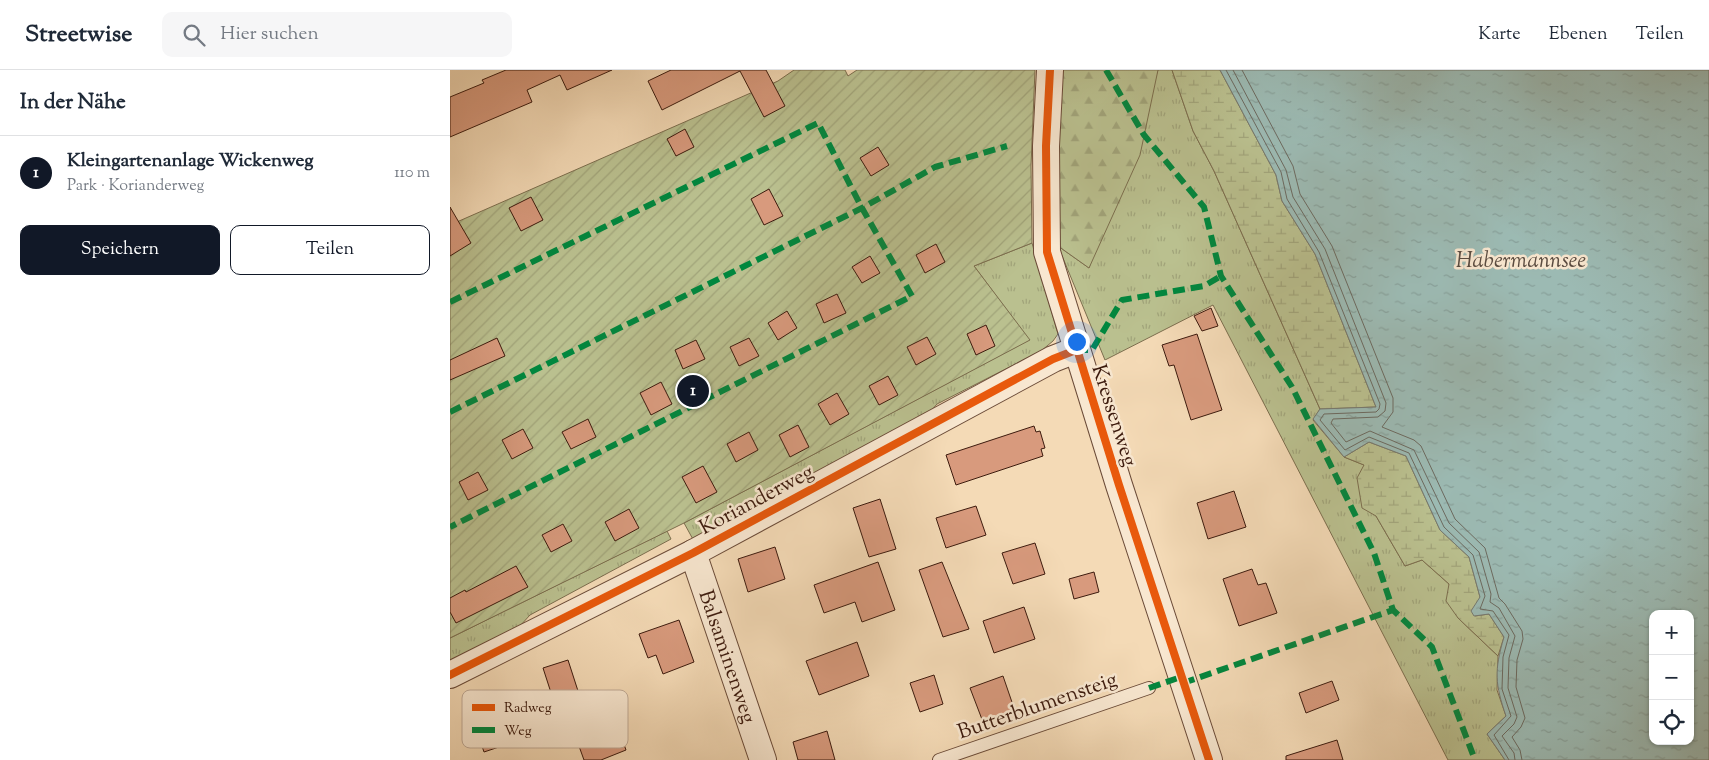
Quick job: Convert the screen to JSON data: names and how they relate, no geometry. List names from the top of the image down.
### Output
{
  "streets": {
    "street": ["Kressenweg", "Korianderweg", "Balsaminenweg"],
    "lane": ["Butterblumensteig"]
  },
  "crossings": [
    ["Kressenweg", "Korianderweg"],
    ["Korianderweg", "Balsaminenweg"]
  ],
  "water": ["Habermannsee"],
  "legend": ["Radweg", "Weg"],
  "page": {
    "header": "Streetwise",
    "search": "Hier suchen",
    "nav": ["Karte", "Ebenen", "Teilen"],
    "heading": "In der Nähe",
    "list": [
      {
        "mark": "1",
        "name": "Kleingartenanlage Wickenweg",
        "note": "Park · Korianderweg",
        "value": "110 m"
      }
    ],
    "buttons": ["Speichern", "Teilen"],
    "pins": "1",
    "map_buttons": ["+", "−"]
  }
}
